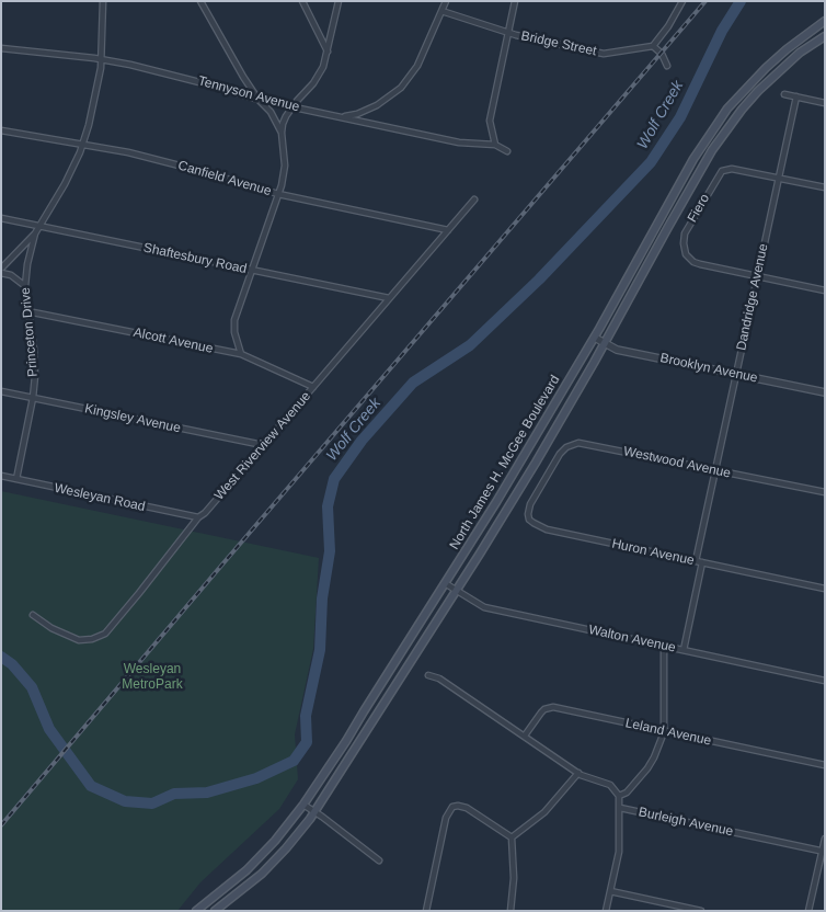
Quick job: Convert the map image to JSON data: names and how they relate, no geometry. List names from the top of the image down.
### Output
{
  "streets": {
    "main road": ["North James H. McGee Boulevard"],
    "street": [
      "Bridge Street",
      "Tennyson Avenue",
      "Canfield Avenue",
      "Fiero",
      "Shaftesbury Road",
      "Dandridge Avenue",
      "Princeton Drive",
      "Alcott Avenue",
      "Brooklyn Avenue",
      "Kingsley Avenue",
      "West Riverview Avenue",
      "Westwood Avenue",
      "Wesleyan Road",
      "Huron Avenue",
      "Walton Avenue",
      "Leland Avenue",
      "Burleigh Avenue"
    ]
  },
  "crossings": [
    ["Tennyson Avenue", "Princeton Drive"],
    ["Canfield Avenue", "Princeton Drive"],
    ["Canfield Avenue", "West Riverview Avenue"],
    ["Fiero", "Dandridge Avenue"],
    ["Shaftesbury Road", "Princeton Drive"],
    ["Shaftesbury Road", "West Riverview Avenue"],
    ["Dandridge Avenue", "Brooklyn Avenue"],
    ["Dandridge Avenue", "Westwood Avenue"],
    ["Dandridge Avenue", "Huron Avenue"],
    ["Princeton Drive", "Alcott Avenue"],
    ["Princeton Drive", "Kingsley Avenue"],
    ["Princeton Drive", "Wesleyan Road"],
    ["Alcott Avenue", "West Riverview Avenue"],
    ["Brooklyn Avenue", "North James H. McGee Boulevard"],
    ["Kingsley Avenue", "West Riverview Avenue"],
    ["West Riverview Avenue", "Wesleyan Road"],
    ["North James H. McGee Boulevard", "Walton Avenue"],
    ["Westwood Avenue", "Huron Avenue"]
  ],
  "water": ["Wolf Creek"],
  "parks": ["Wesleyan MetroPark"]
}
